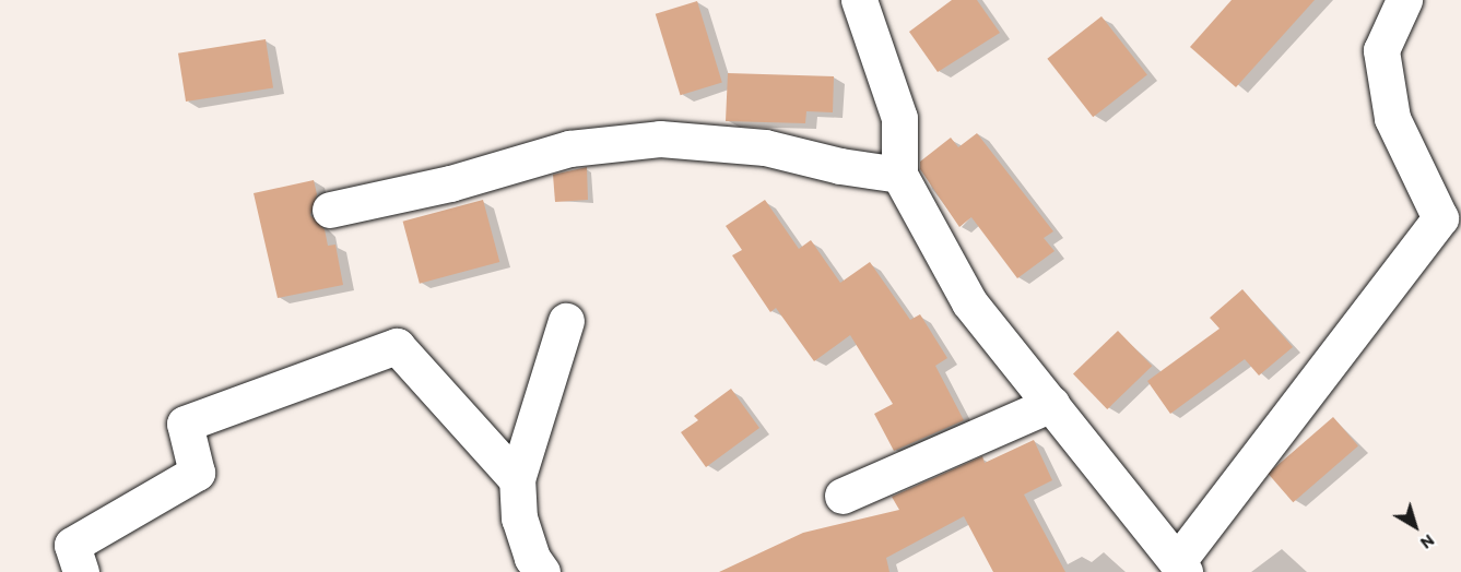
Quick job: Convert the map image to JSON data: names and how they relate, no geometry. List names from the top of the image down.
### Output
{
  "north": "bottom right"
}
